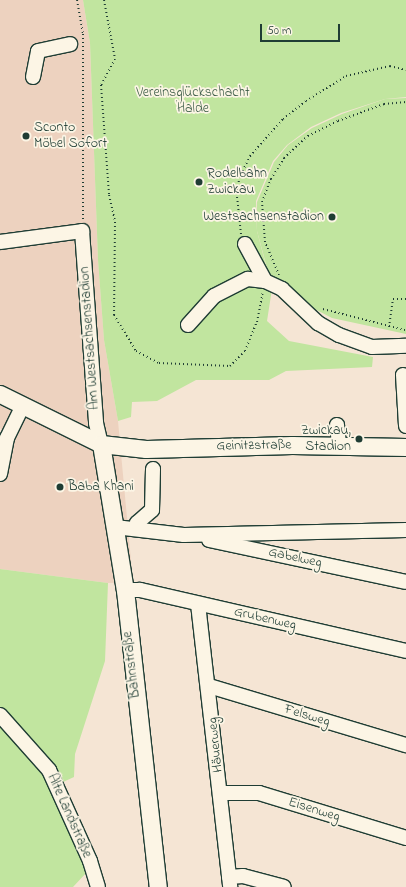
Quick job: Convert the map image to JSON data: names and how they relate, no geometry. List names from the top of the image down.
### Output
{
  "streets": {
    "main road": ["Geinitzstraße", "Bahnstraße"],
    "street": [
      "Am Westsachsenstadion",
      "Gabelweg",
      "Grubenweg",
      "Felsweg",
      "Häuerweg",
      "Eisenweg",
      "Alte Landstraße"
    ]
  },
  "crossings": [
    ["Am Westsachsenstadion", "Geinitzstraße"],
    ["Am Westsachsenstadion", "Bahnstraße"],
    ["Geinitzstraße", "Bahnstraße"],
    ["Gabelweg", "Bahnstraße"],
    ["Grubenweg", "Bahnstraße"],
    ["Grubenweg", "Häuerweg"],
    ["Felsweg", "Häuerweg"],
    ["Häuerweg", "Eisenweg"]
  ],
  "parks": ["Vereinsglückschacht Halde"],
  "places": [
    "Sconto Möbel Sofort",
    "Rodelbahn Zwickau",
    "Westsachsenstadion",
    "Zwickau, Stadion",
    "Baba Khani"
  ],
  "scale_bar": "50 m"
}
